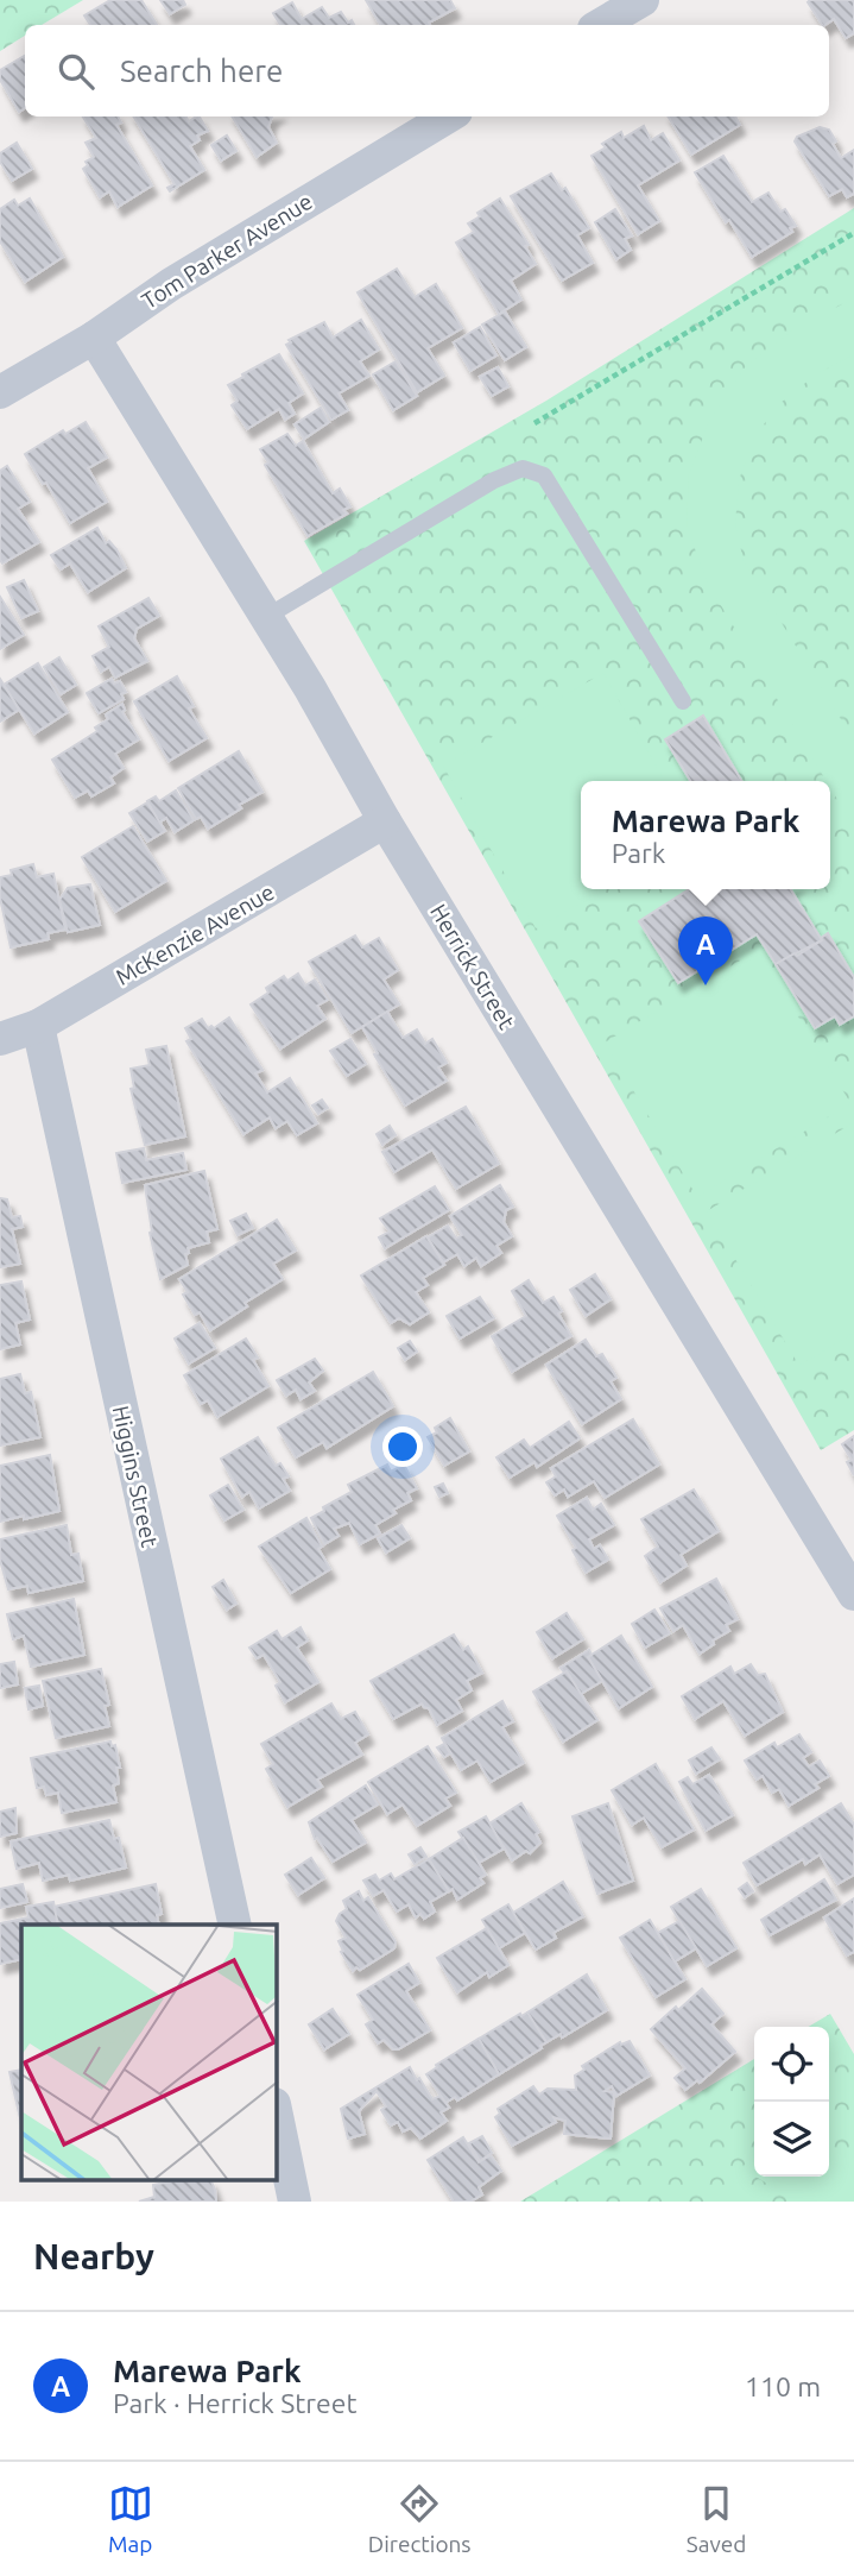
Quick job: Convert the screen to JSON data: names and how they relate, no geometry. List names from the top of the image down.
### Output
{
  "streets": {
    "street": [
      "Tom Parker Avenue",
      "McKenzie Avenue",
      "Herrick Street",
      "Higgins Street"
    ]
  },
  "crossings": [
    ["Tom Parker Avenue", "Herrick Street"],
    ["McKenzie Avenue", "Herrick Street"],
    ["McKenzie Avenue", "Higgins Street"]
  ],
  "page": {
    "search": "Search here",
    "popup": ["Marewa Park", "Park"],
    "pins": "A",
    "heading": "Nearby",
    "list": [
      {
        "mark": "A",
        "name": "Marewa Park",
        "note": "Park · Herrick Street",
        "value": "110 m"
      }
    ],
    "nav": ["Map", "Directions", "Saved"]
  }
}
